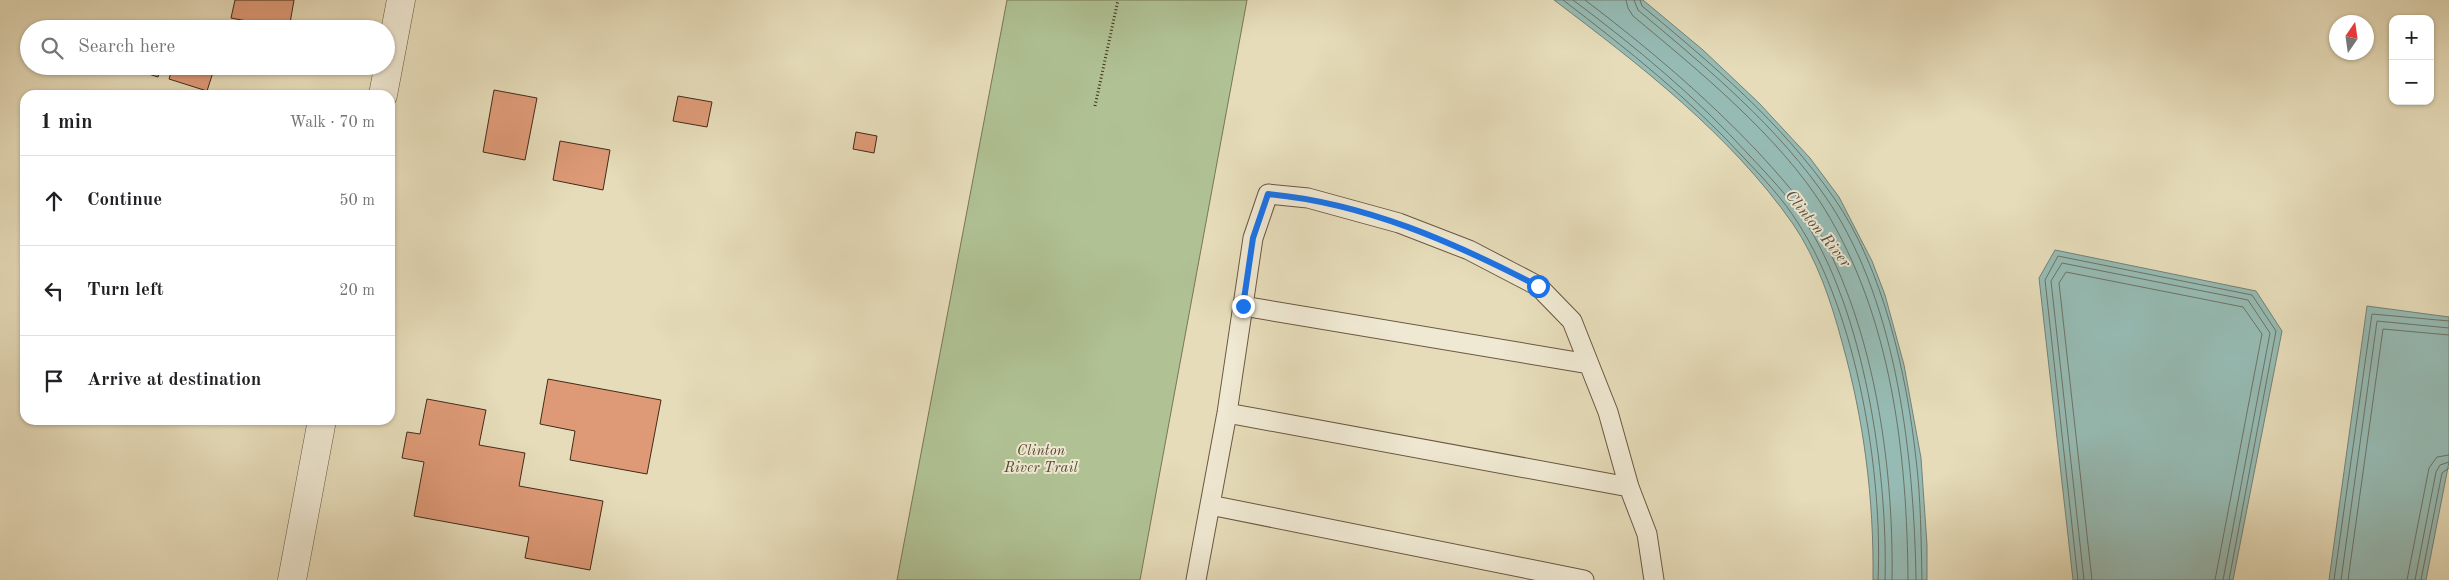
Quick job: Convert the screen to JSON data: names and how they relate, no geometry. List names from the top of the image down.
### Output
{
  "water": ["Clinton River"],
  "parks": ["Clinton River Trail"],
  "north": "top",
  "page": {
    "map_buttons": ["+", "−"],
    "search": "Search here",
    "heading": ["1 min", "Walk · 70 m"],
    "list": [
      ["Continue", "50 m"],
      ["Turn left", "20 m"],
      "Arrive at destination"
    ]
  }
}
